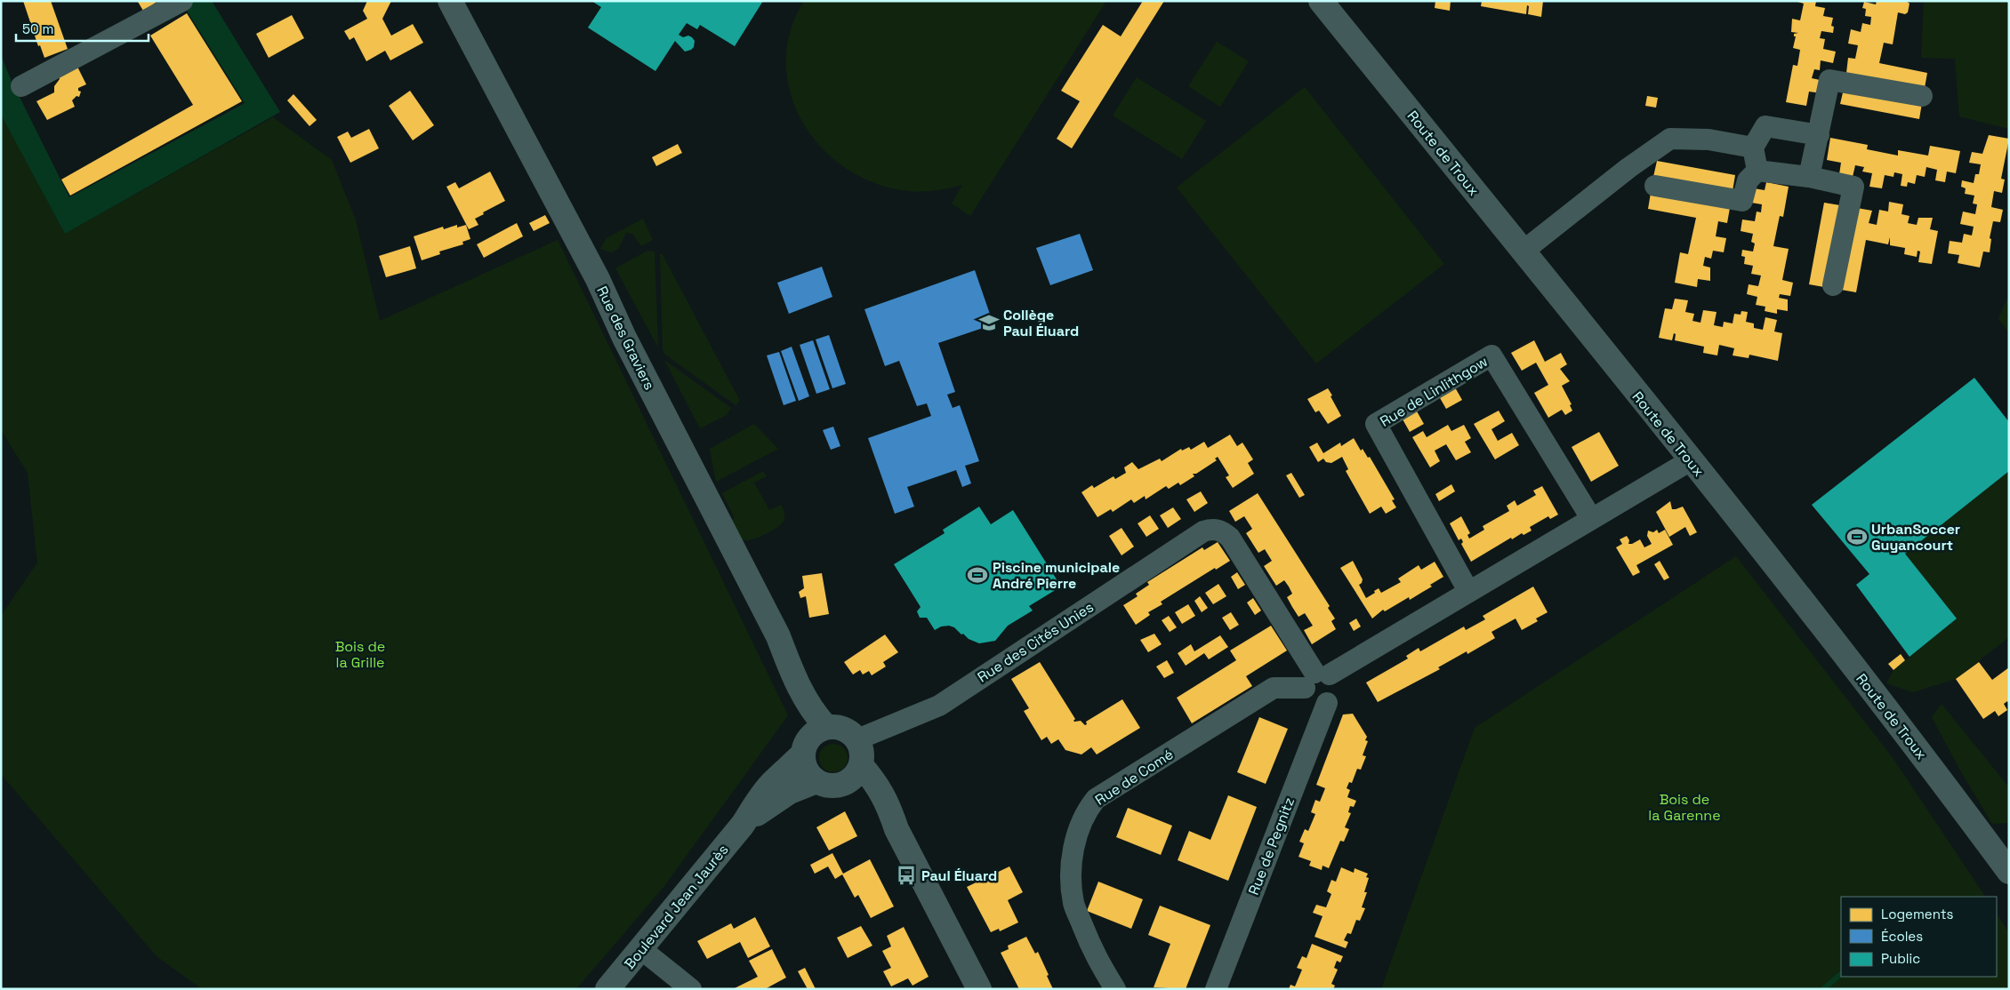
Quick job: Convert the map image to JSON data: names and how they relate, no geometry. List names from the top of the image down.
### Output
{
  "streets": {
    "street": [
      "Route de Troux",
      "Rue des Graviers",
      "Rue de Linlithgow",
      "Rue des Cités Unies",
      "Rue de Comé",
      "Rue de Pegnitz",
      "Boulevard Jean Jaurès"
    ]
  },
  "crossings": [
    ["Rue des Graviers", "Rue des Cités Unies"],
    ["Rue des Graviers", "Boulevard Jean Jaurès"],
    ["Rue des Cités Unies", "Rue de Comé"],
    ["Rue des Cités Unies", "Rue de Pegnitz"],
    ["Rue des Cités Unies", "Boulevard Jean Jaurès"],
    ["Rue de Comé", "Rue de Pegnitz"]
  ],
  "parks": ["Bois de la Grille", "Bois de la Garenne"],
  "places": {
    "school or university": ["Collège Paul Éluard"],
    "sports": ["UrbanSoccer Guyancourt", "Piscine municipale André Pierre"],
    "bus stop": ["Paul Éluard"]
  },
  "legend": ["Logements", "Écoles", "Public"],
  "scale_bar": "50 m"
}
